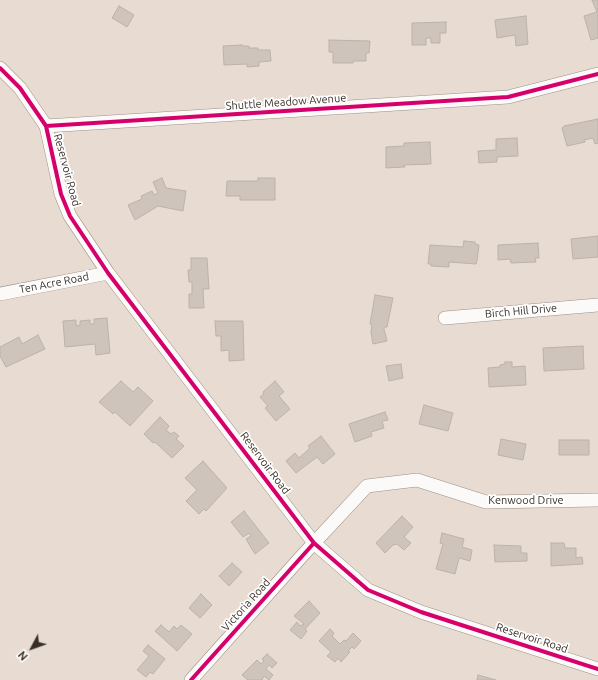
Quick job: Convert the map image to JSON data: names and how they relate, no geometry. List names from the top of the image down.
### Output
{
  "streets": {
    "street": [
      "Shuttle Meadow Avenue",
      "Reservoir Road",
      "Ten Acre Road",
      "Birch Hill Drive",
      "Kenwood Drive",
      "Victoria Road"
    ]
  },
  "crossings": [
    ["Shuttle Meadow Avenue", "Reservoir Road"],
    ["Reservoir Road", "Ten Acre Road"],
    ["Reservoir Road", "Kenwood Drive"],
    ["Reservoir Road", "Victoria Road"],
    ["Kenwood Drive", "Victoria Road"]
  ],
  "north": "bottom left"
}
